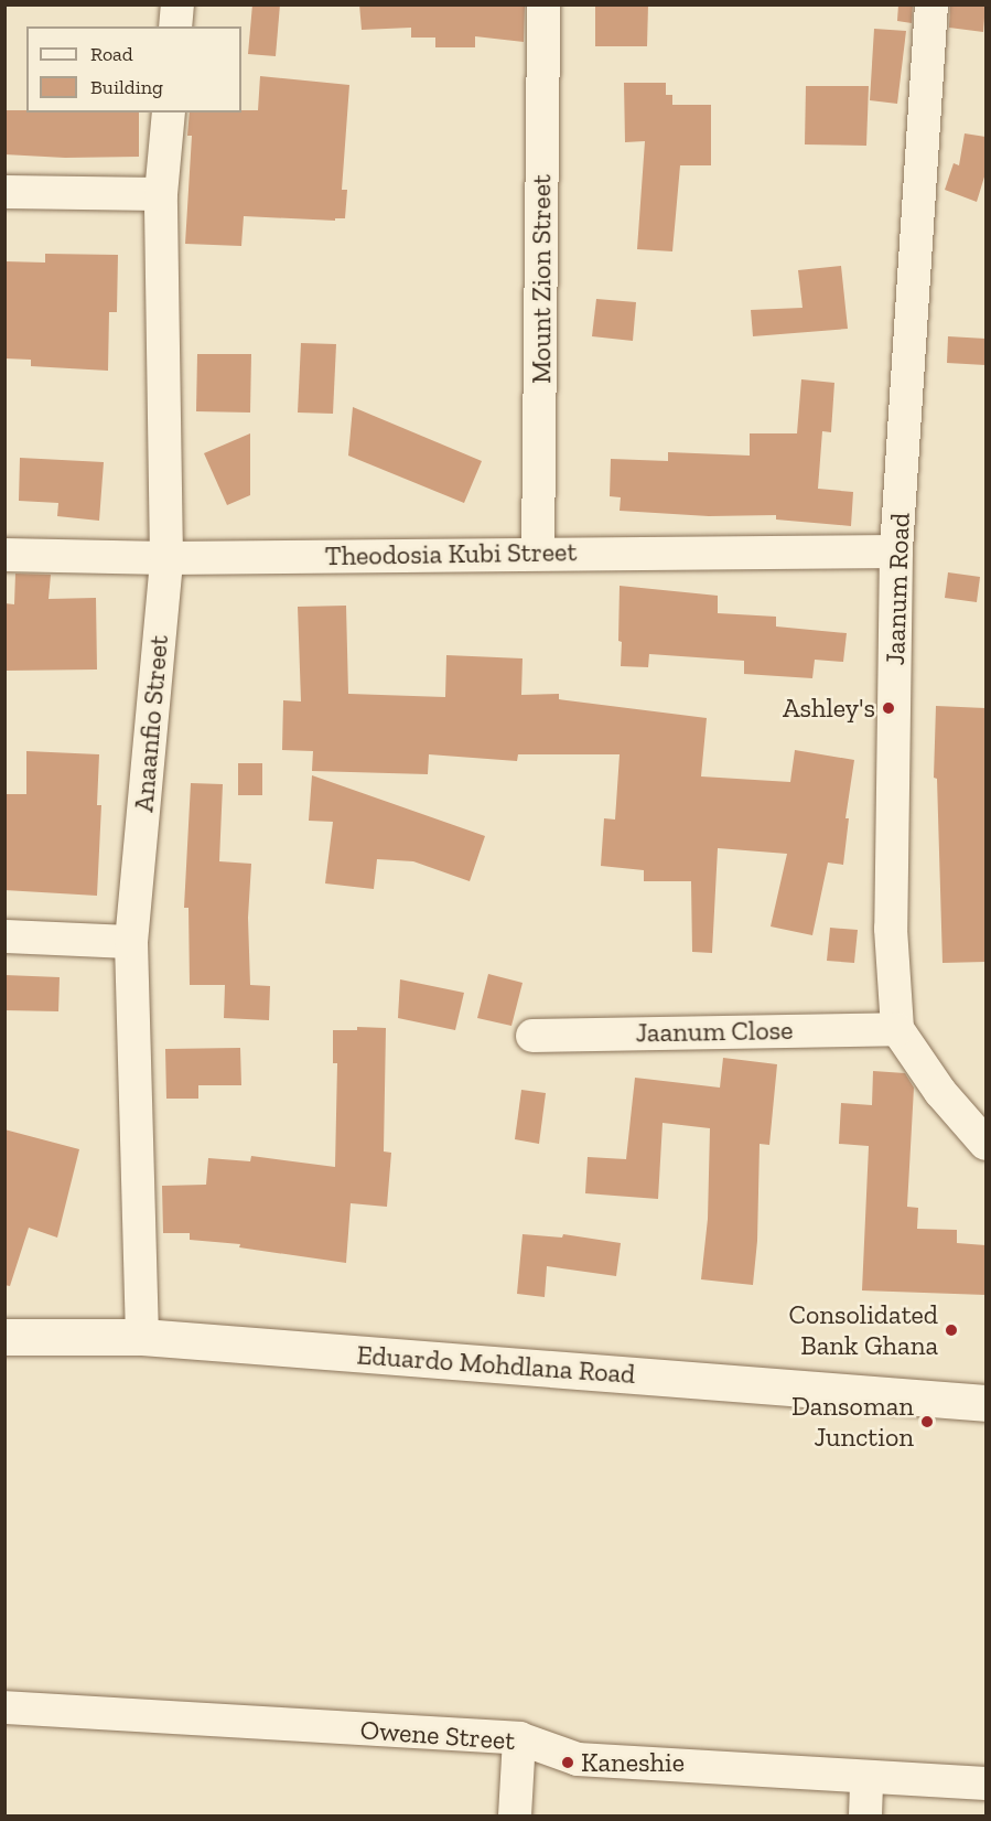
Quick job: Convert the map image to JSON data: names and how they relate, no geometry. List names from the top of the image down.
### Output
{
  "streets": {
    "main road": ["Eduardo Mohdlana Road"],
    "street": [
      "Mount Zion Street",
      "Theodosia Kubi Street",
      "Jaanum Road",
      "Anaanfio Street",
      "Jaanum Close",
      "Owene Street"
    ]
  },
  "crossings": [
    ["Mount Zion Street", "Theodosia Kubi Street"],
    ["Theodosia Kubi Street", "Jaanum Road"],
    ["Theodosia Kubi Street", "Anaanfio Street"],
    ["Jaanum Road", "Jaanum Close"],
    ["Anaanfio Street", "Eduardo Mohdlana Road"]
  ],
  "places": [
    "Ashley's",
    "Consolidated Bank Ghana",
    "Dansoman Junction",
    "Kaneshie"
  ],
  "legend": ["Road", "Building"]
}
